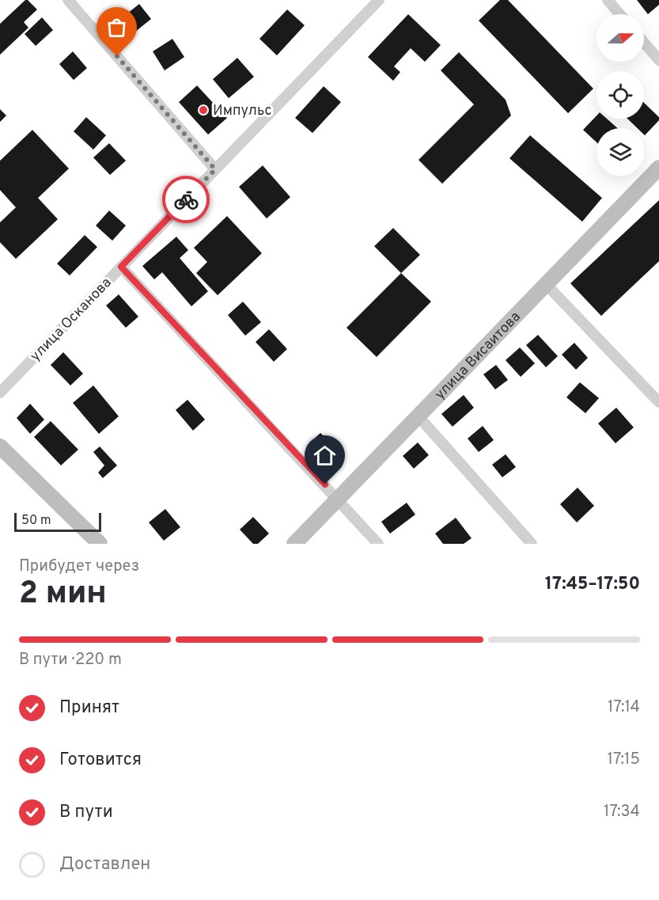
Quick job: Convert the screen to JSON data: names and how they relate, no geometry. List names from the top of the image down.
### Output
{
  "streets": {
    "street": ["улица Осканова", "улица Висаитова"]
  },
  "places": ["Импульс"],
  "scale_bar": "50 m",
  "north": "right",
  "page": {
    "scale": "50 m",
    "heading": ["2 мин", "Прибудет через", "17:45–17:50"],
    "bar": "В пути · 220 m",
    "list": [
      ["Принят", "17:14"],
      ["Готовится", "17:15"],
      ["В пути", "17:34"],
      "Доставлен"
    ]
  }
}
